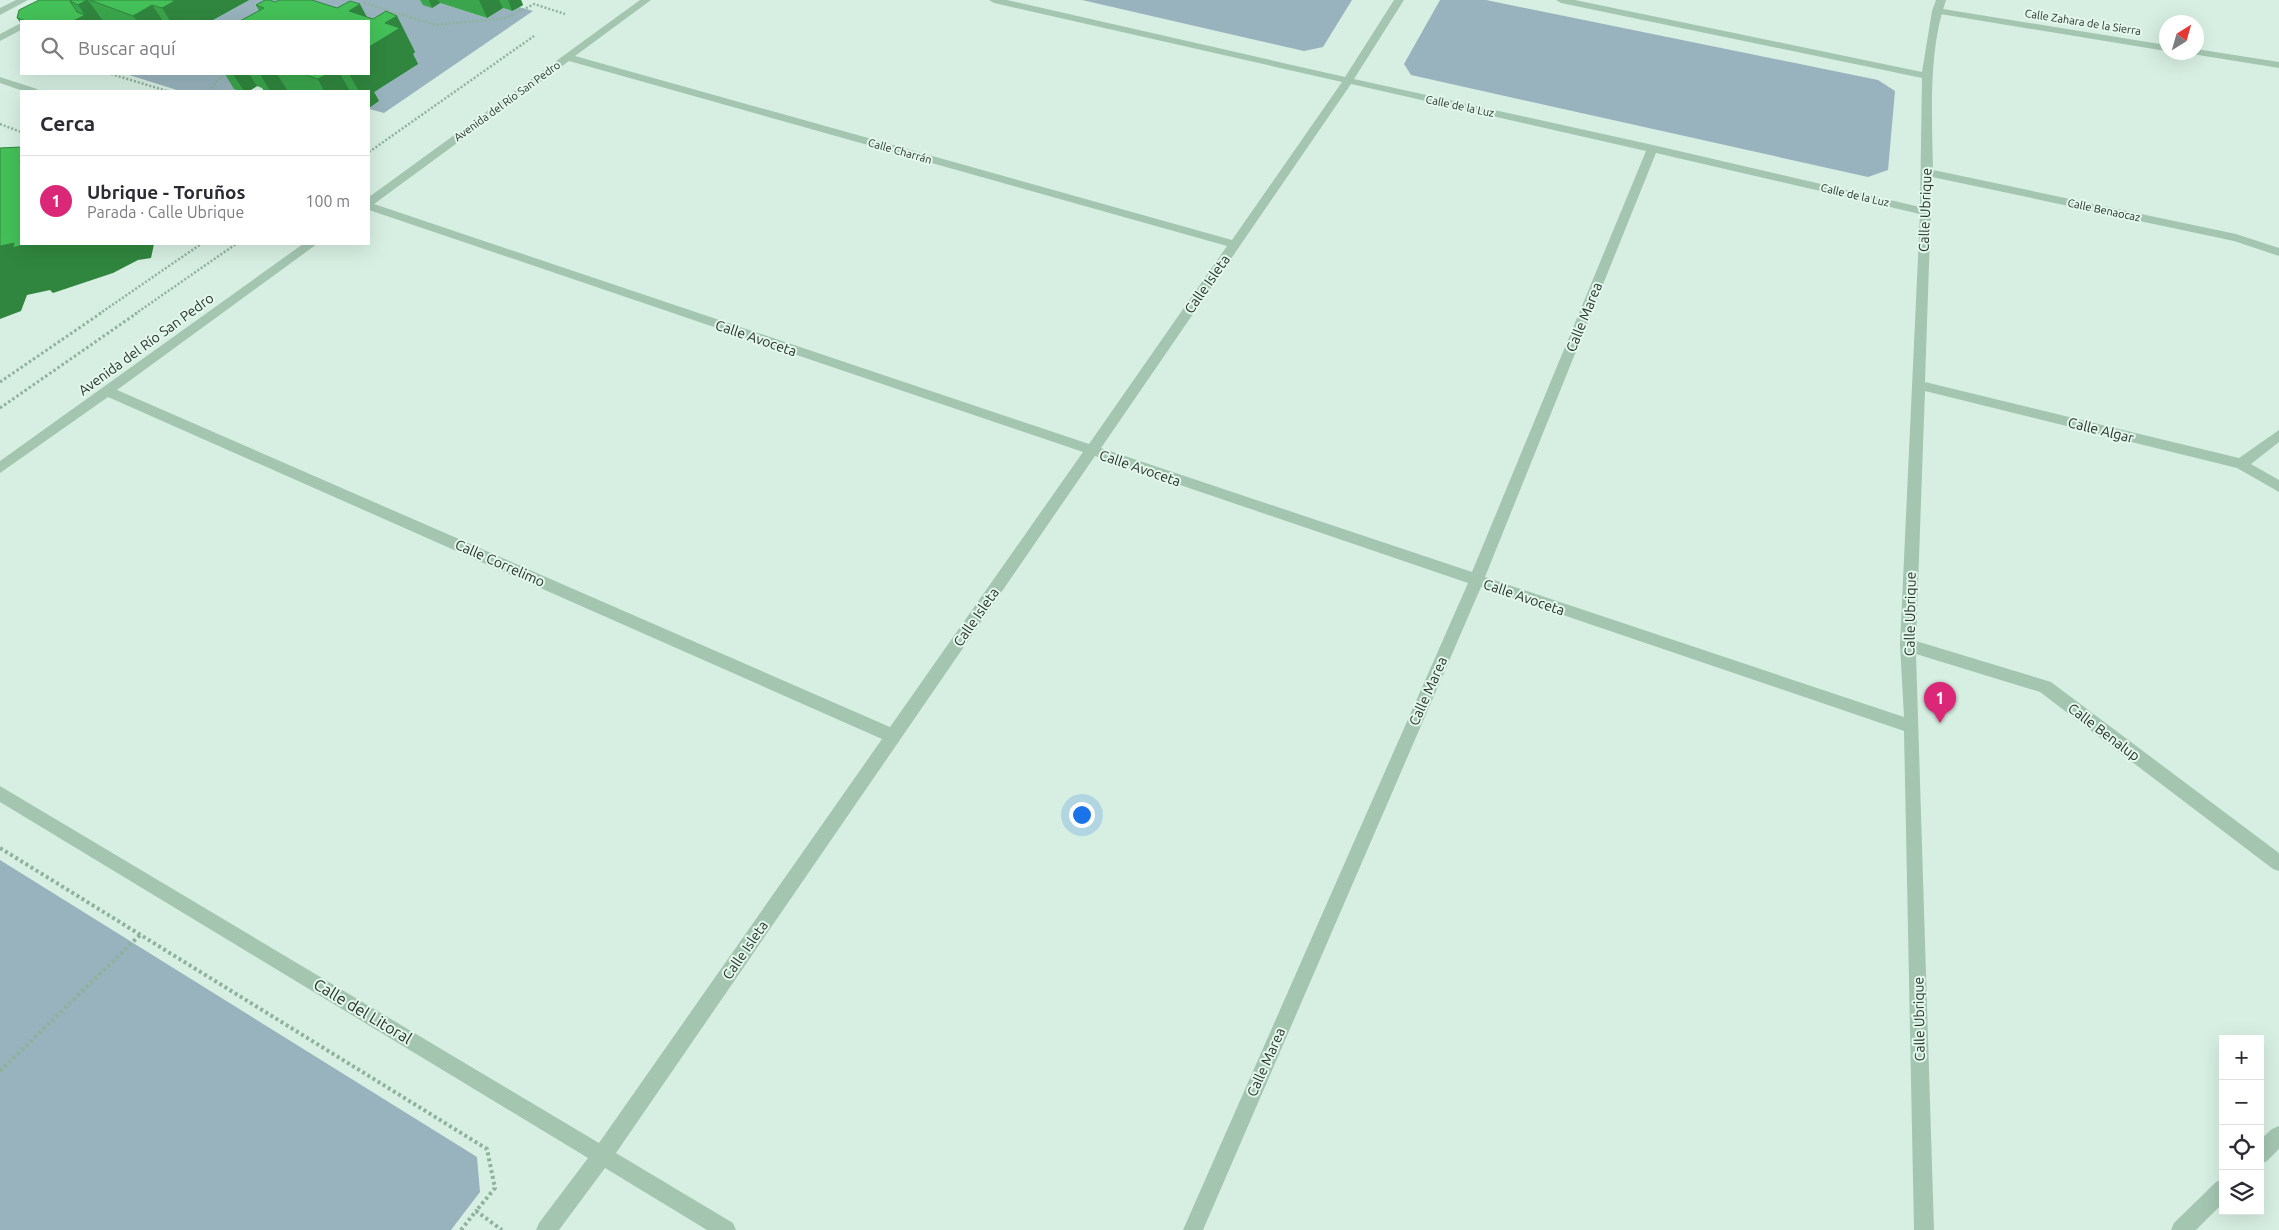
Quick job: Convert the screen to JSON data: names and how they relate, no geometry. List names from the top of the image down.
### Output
{
  "streets": {
    "street": [
      "Calle Zahara de la Sierra",
      "Avenida del Río San Pedro",
      "Calle de la Luz",
      "Calle Charrán",
      "Calle Ubrique",
      "Calle Benaocaz",
      "Calle Isleta",
      "Calle Marea",
      "Calle Avoceta",
      "Calle Algar",
      "Calle Correlimo",
      "Calle Benalup",
      "Calle del Litoral"
    ]
  },
  "crossings": [
    ["Calle Zahara de la Sierra", "Calle Ubrique"],
    ["Avenida del Río San Pedro", "Calle Charrán"],
    ["Avenida del Río San Pedro", "Calle Correlimo"],
    ["Calle de la Luz", "Calle Ubrique"],
    ["Calle de la Luz", "Calle Isleta"],
    ["Calle de la Luz", "Calle Marea"],
    ["Calle Charrán", "Calle Isleta"],
    ["Calle Ubrique", "Calle Benaocaz"],
    ["Calle Ubrique", "Calle Avoceta"],
    ["Calle Ubrique", "Calle Algar"],
    ["Calle Ubrique", "Calle Benalup"],
    ["Calle Isleta", "Calle Avoceta"],
    ["Calle Isleta", "Calle Correlimo"],
    ["Calle Isleta", "Calle del Litoral"],
    ["Calle Marea", "Calle Avoceta"]
  ],
  "north": "top right",
  "page": {
    "search": "Buscar aquí",
    "heading": "Cerca",
    "list": [
      {
        "mark": "1",
        "name": "Ubrique - Toruños",
        "note": "Parada · Calle Ubrique",
        "value": "100 m"
      }
    ],
    "pins": "1",
    "map_buttons": ["+", "−"]
  }
}
